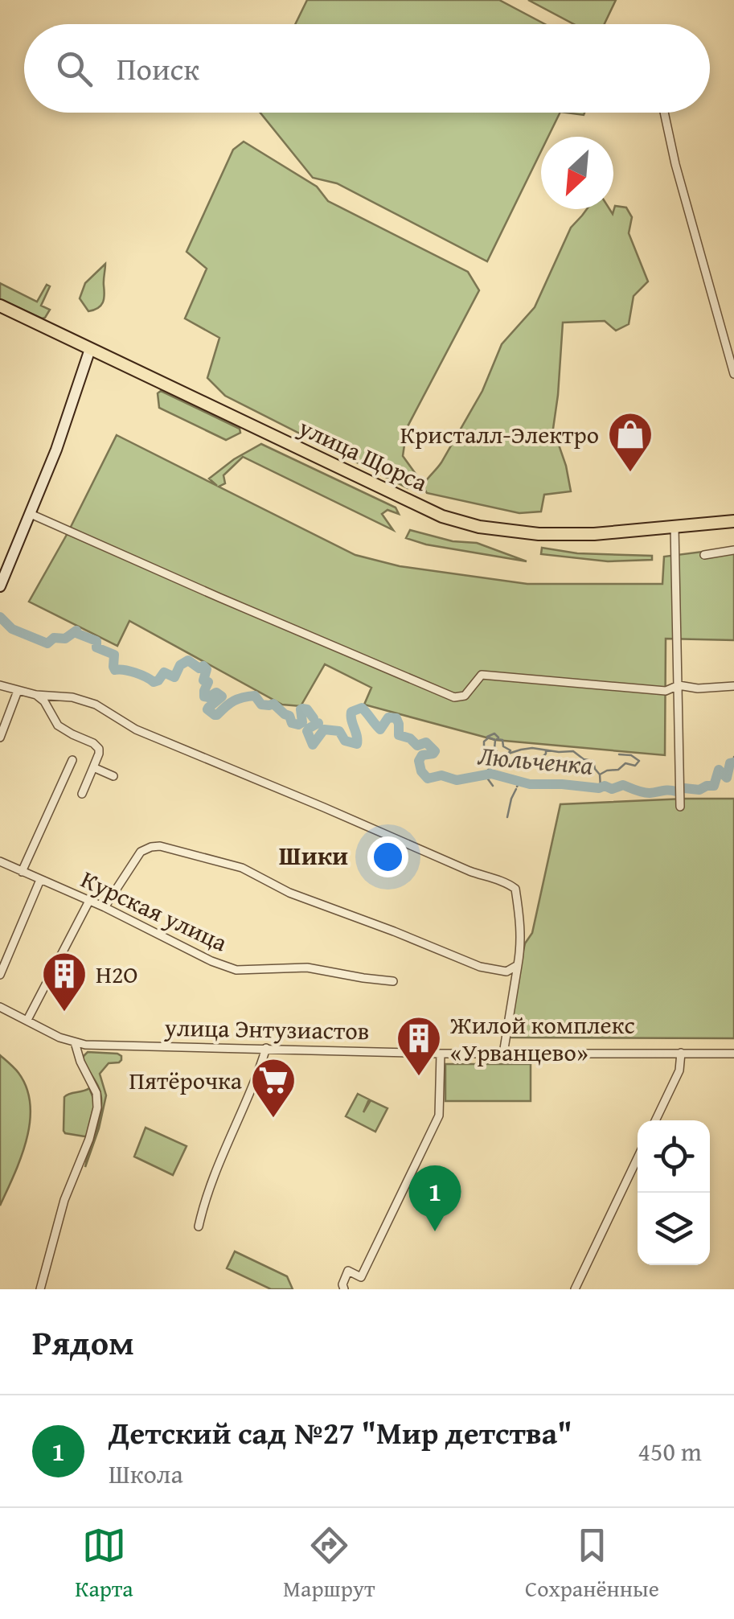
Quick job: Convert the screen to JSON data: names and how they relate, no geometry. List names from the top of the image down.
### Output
{
  "streets": {
    "main road": ["улица Щорса"],
    "street": ["Курская улица", "улица Энтузиастов"]
  },
  "districts": ["Шики"],
  "water": ["Люльченка"],
  "places": {
    "shop": ["Кристалл-Электро"],
    "building": ["H2O", "Жилой комплекс «Урванцево»"],
    "supermarket": ["Пятёрочка"]
  },
  "north": "bottom left",
  "page": {
    "search": "Поиск",
    "pins": "1",
    "heading": "Рядом",
    "list": [
      {
        "mark": "1",
        "name": "Детский сад №27 \"Мир детства\"",
        "note": "Школа",
        "value": "450 m"
      }
    ],
    "nav": ["Карта", "Маршрут", "Сохранённые"]
  }
}
